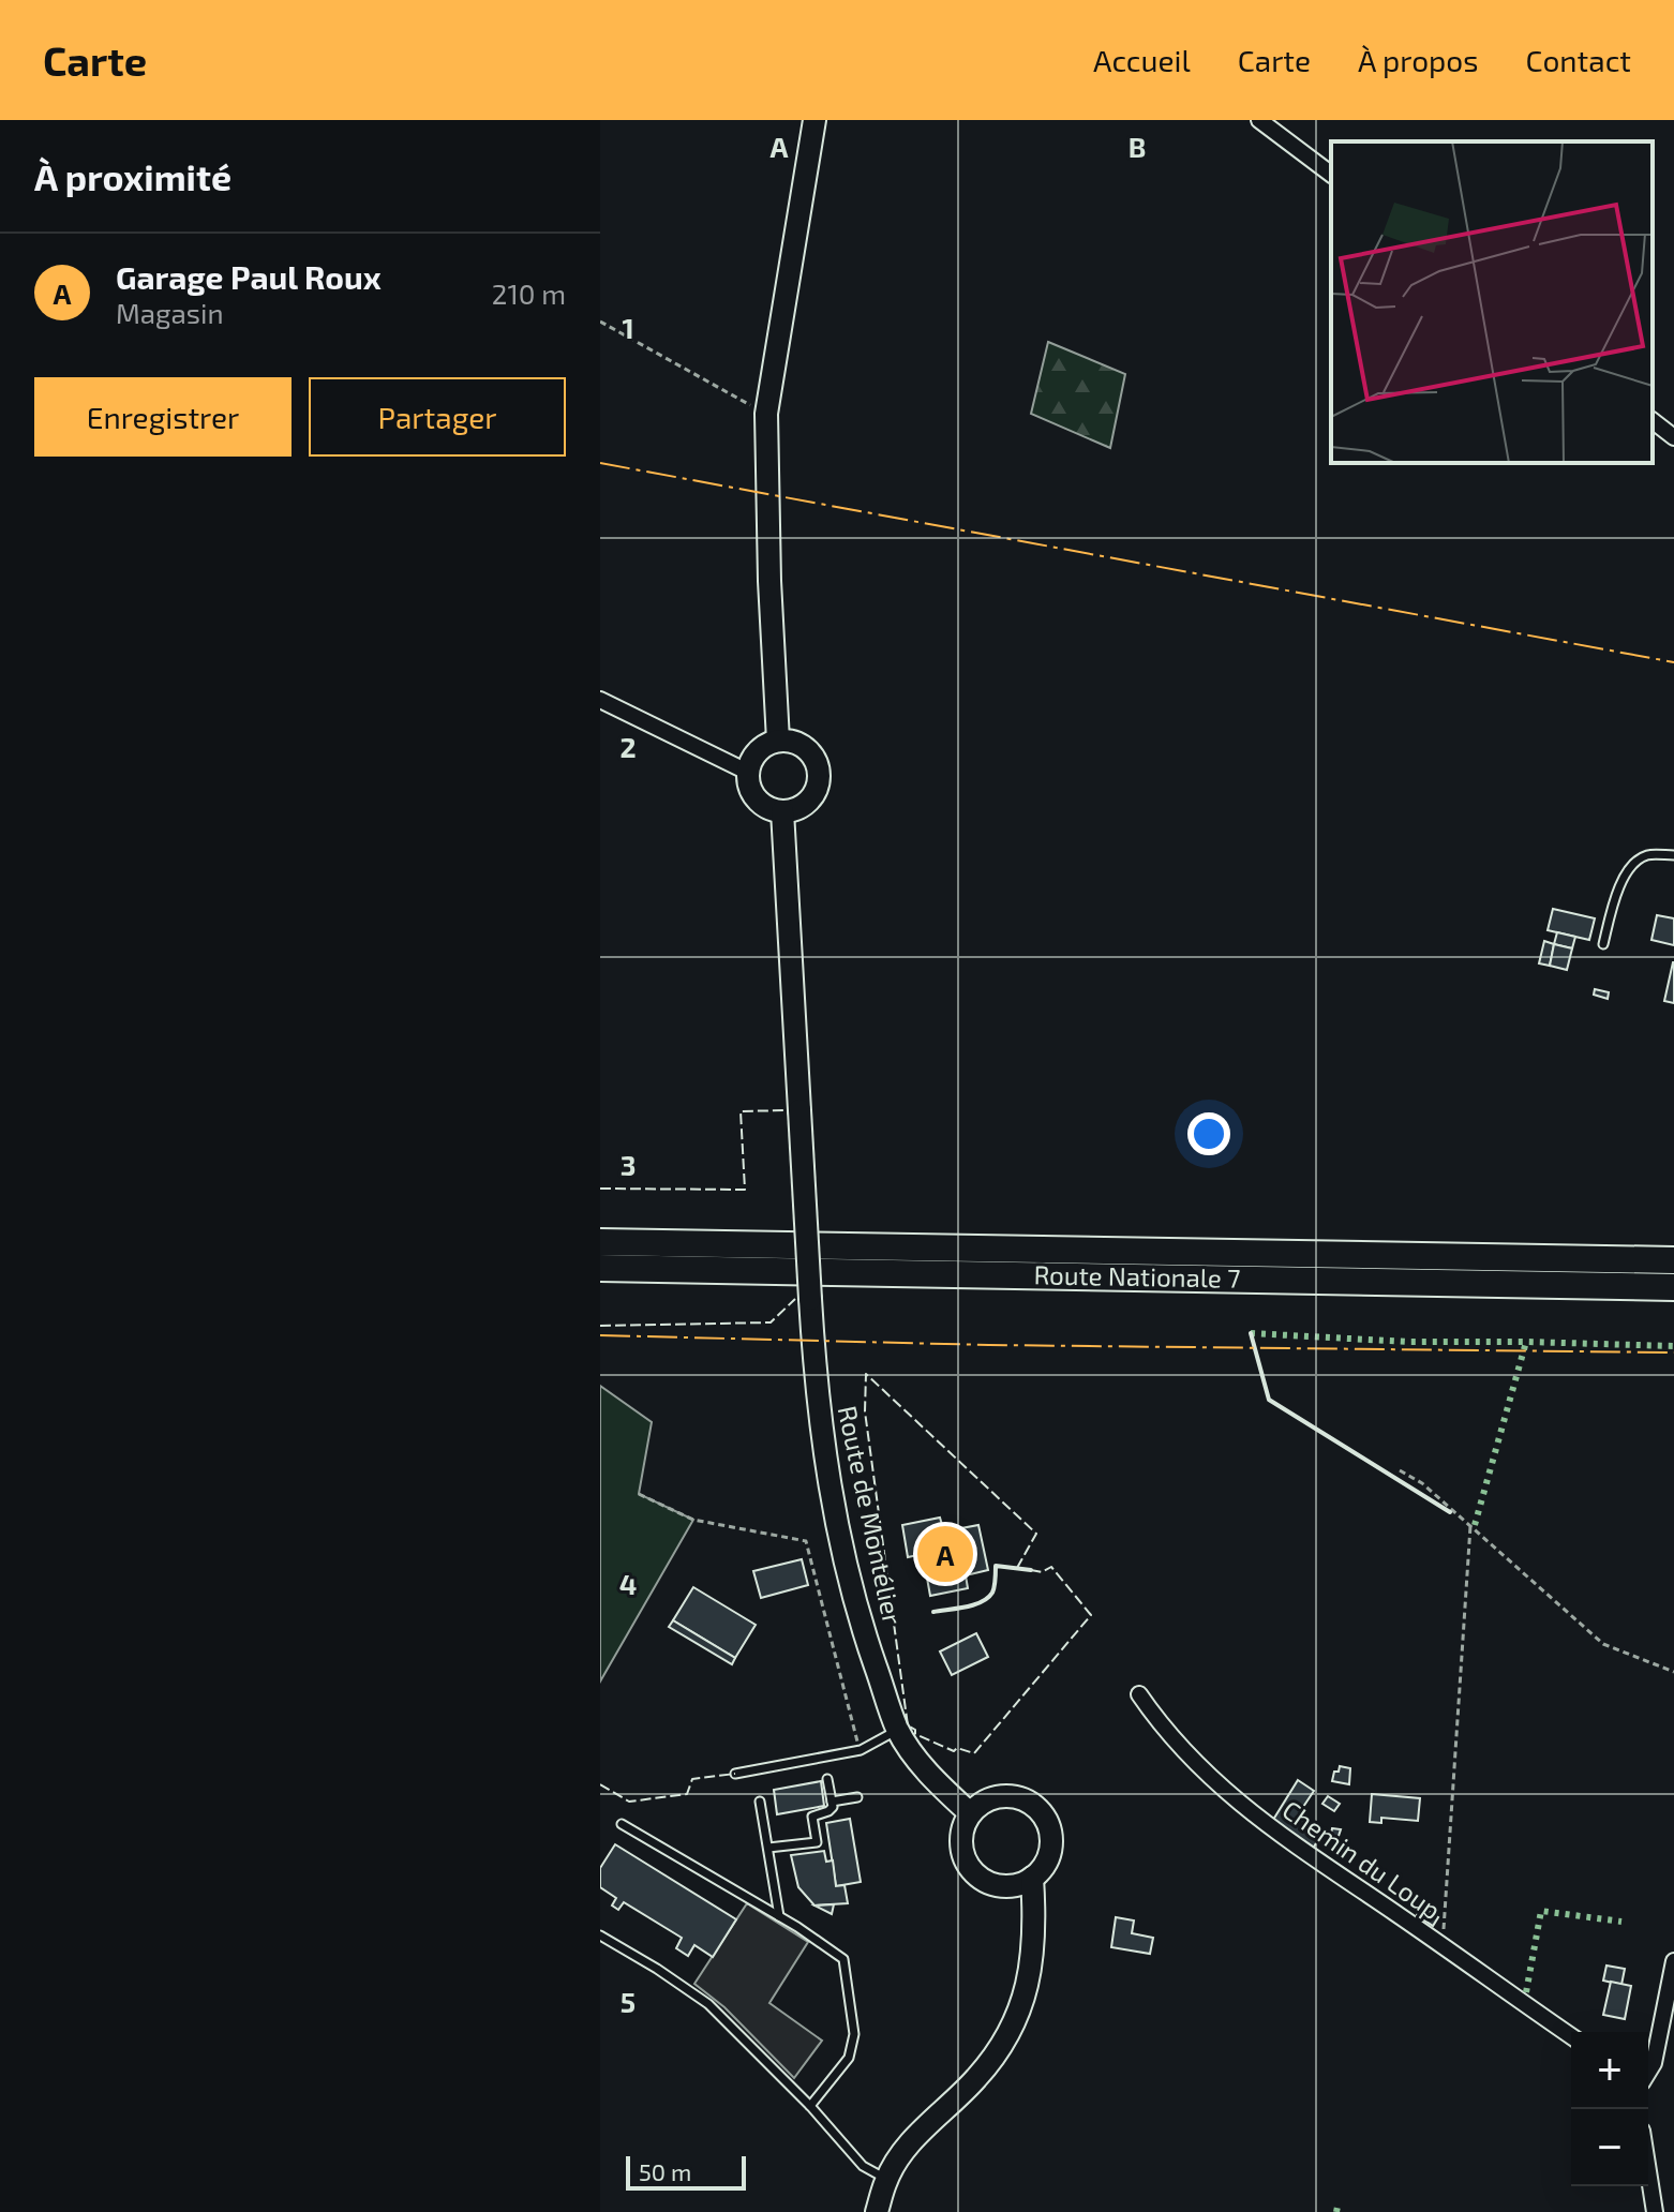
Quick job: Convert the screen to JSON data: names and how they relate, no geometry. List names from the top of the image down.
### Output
{
  "streets": {
    "highway": ["Route Nationale 7"],
    "main road": ["Route de Montélier"],
    "street": ["Chemin du Loup"]
  },
  "scale_bar": "50 m",
  "page": {
    "header": "Carte",
    "nav": [
      "Accueil",
      "Carte",
      "À propos",
      "Contact"
    ],
    "heading": "À proximité",
    "list": [
      {
        "mark": "A",
        "name": "Garage Paul Roux",
        "note": "Magasin",
        "value": "210 m"
      }
    ],
    "buttons": ["Enregistrer", "Partager"],
    "pins": "A",
    "map_buttons": ["+", "−"],
    "scale": "50 m"
  },
  "grid": {
    "columns": ["A", "B"],
    "rows": [
      "1",
      "2",
      "3",
      "4",
      "5"
    ]
  }
}
